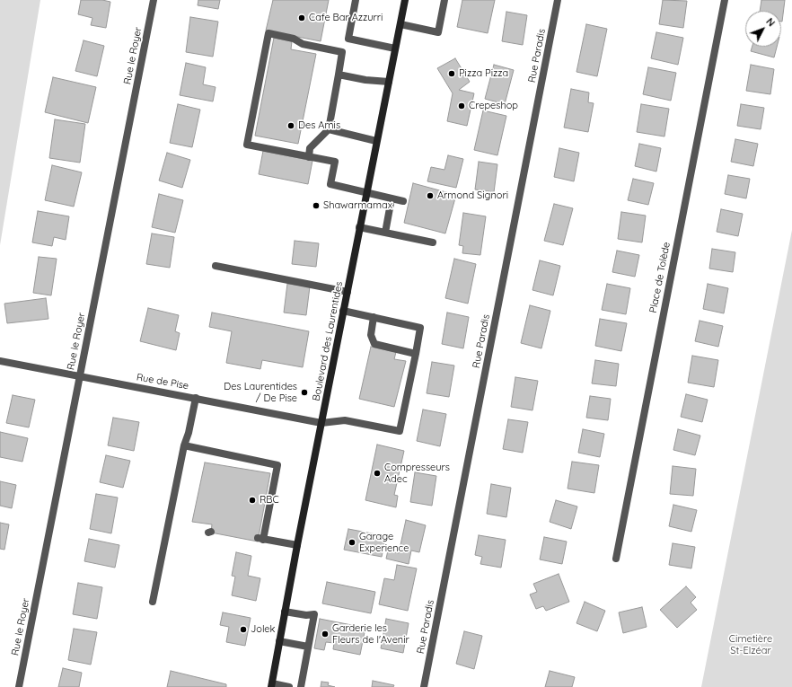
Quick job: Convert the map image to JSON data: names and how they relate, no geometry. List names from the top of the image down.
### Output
{
  "streets": {
    "main road": ["Boulevard des Laurentides"],
    "street": [
      "Rue le Royer",
      "Rue Paradis",
      "Place de Tolède",
      "Rue de Pise"
    ]
  },
  "crossings": [
    ["Rue le Royer", "Rue de Pise"],
    ["Boulevard des Laurentides", "Rue de Pise"]
  ],
  "parks": ["Cimetière St-Elzéar"],
  "places": [
    "Cafe Bar Azzurri",
    "Pizza Pizza",
    "Crepeshop",
    "Des Amis",
    "Armond Signori",
    "Shawarmamax",
    "Des Laurentides / De Pise",
    "Compresseurs Adec",
    "RBC",
    "Garage Experience",
    "Jolek",
    "Garderie les Fleurs de l'Avenir"
  ],
  "north": "top right"
}
